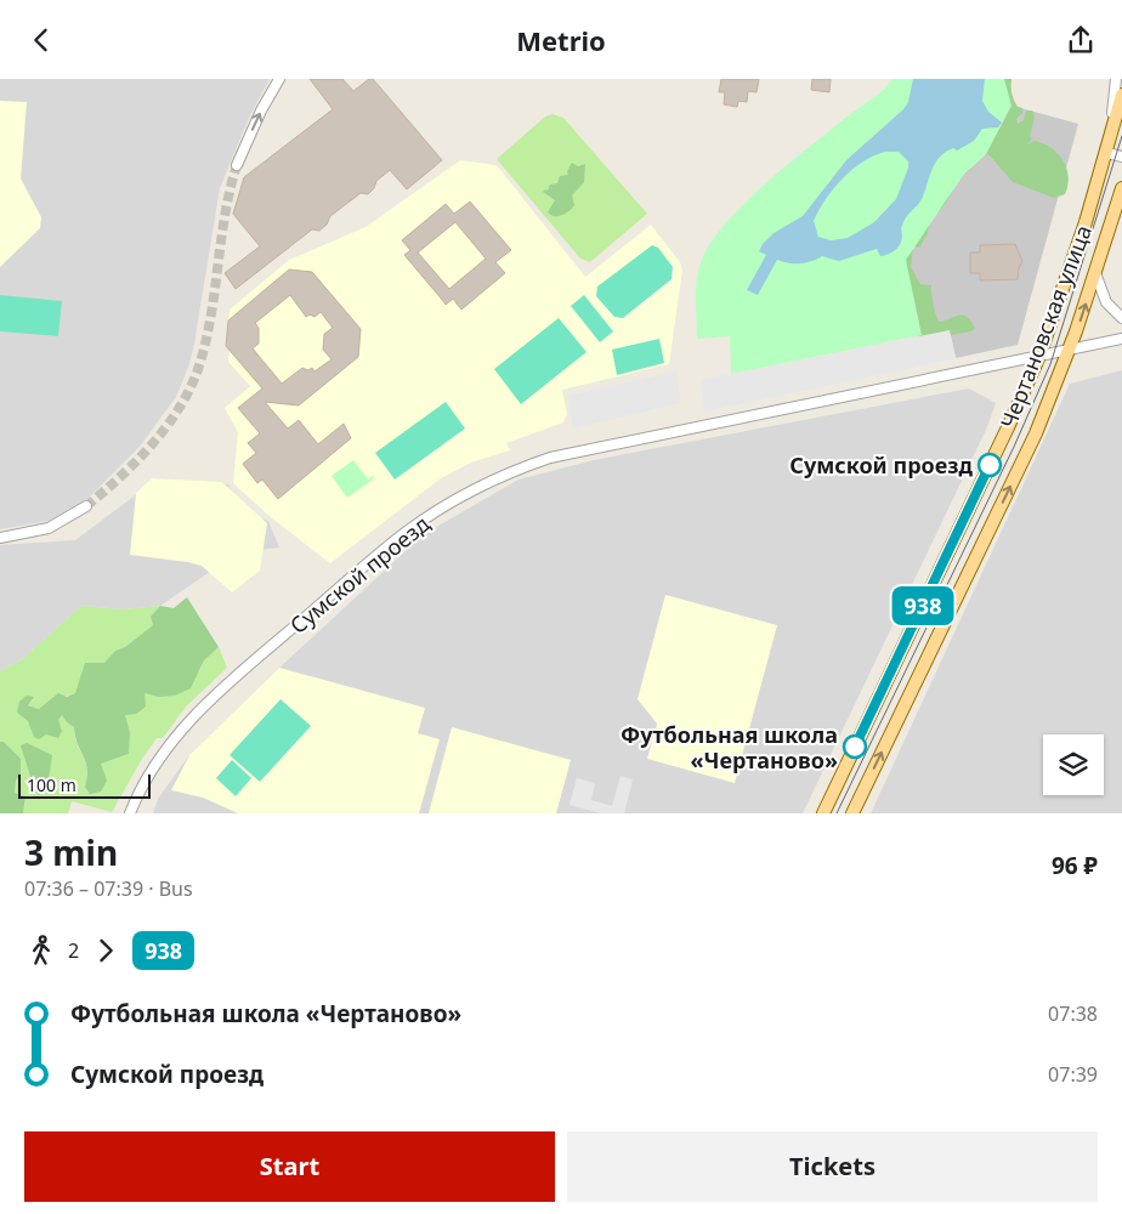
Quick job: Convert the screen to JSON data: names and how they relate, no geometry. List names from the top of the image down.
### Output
{
  "streets": {
    "main road": ["Чертановская улица"],
    "street": ["Сумской проезд"]
  },
  "crossings": [
    ["Чертановская улица", "Сумской проезд"]
  ],
  "places": ["Сумской проезд", "Футбольная школа «Чертаново»"],
  "lines": ["bus line 938"],
  "scale_bar": "100 m",
  "page": {
    "header": "Metrio",
    "on_map": "938",
    "scale": "100 m",
    "heading": ["3 min", "07:36 – 07:39 · Bus", "96 ₽"],
    "legs": ["2", "938"],
    "list": [
      {
        "name": "Футбольная школа «Чертаново»",
        "value": "07:38"
      },
      {
        "name": "Сумской проезд",
        "value": "07:39"
      }
    ],
    "buttons": ["Start", "Tickets"]
  }
}
